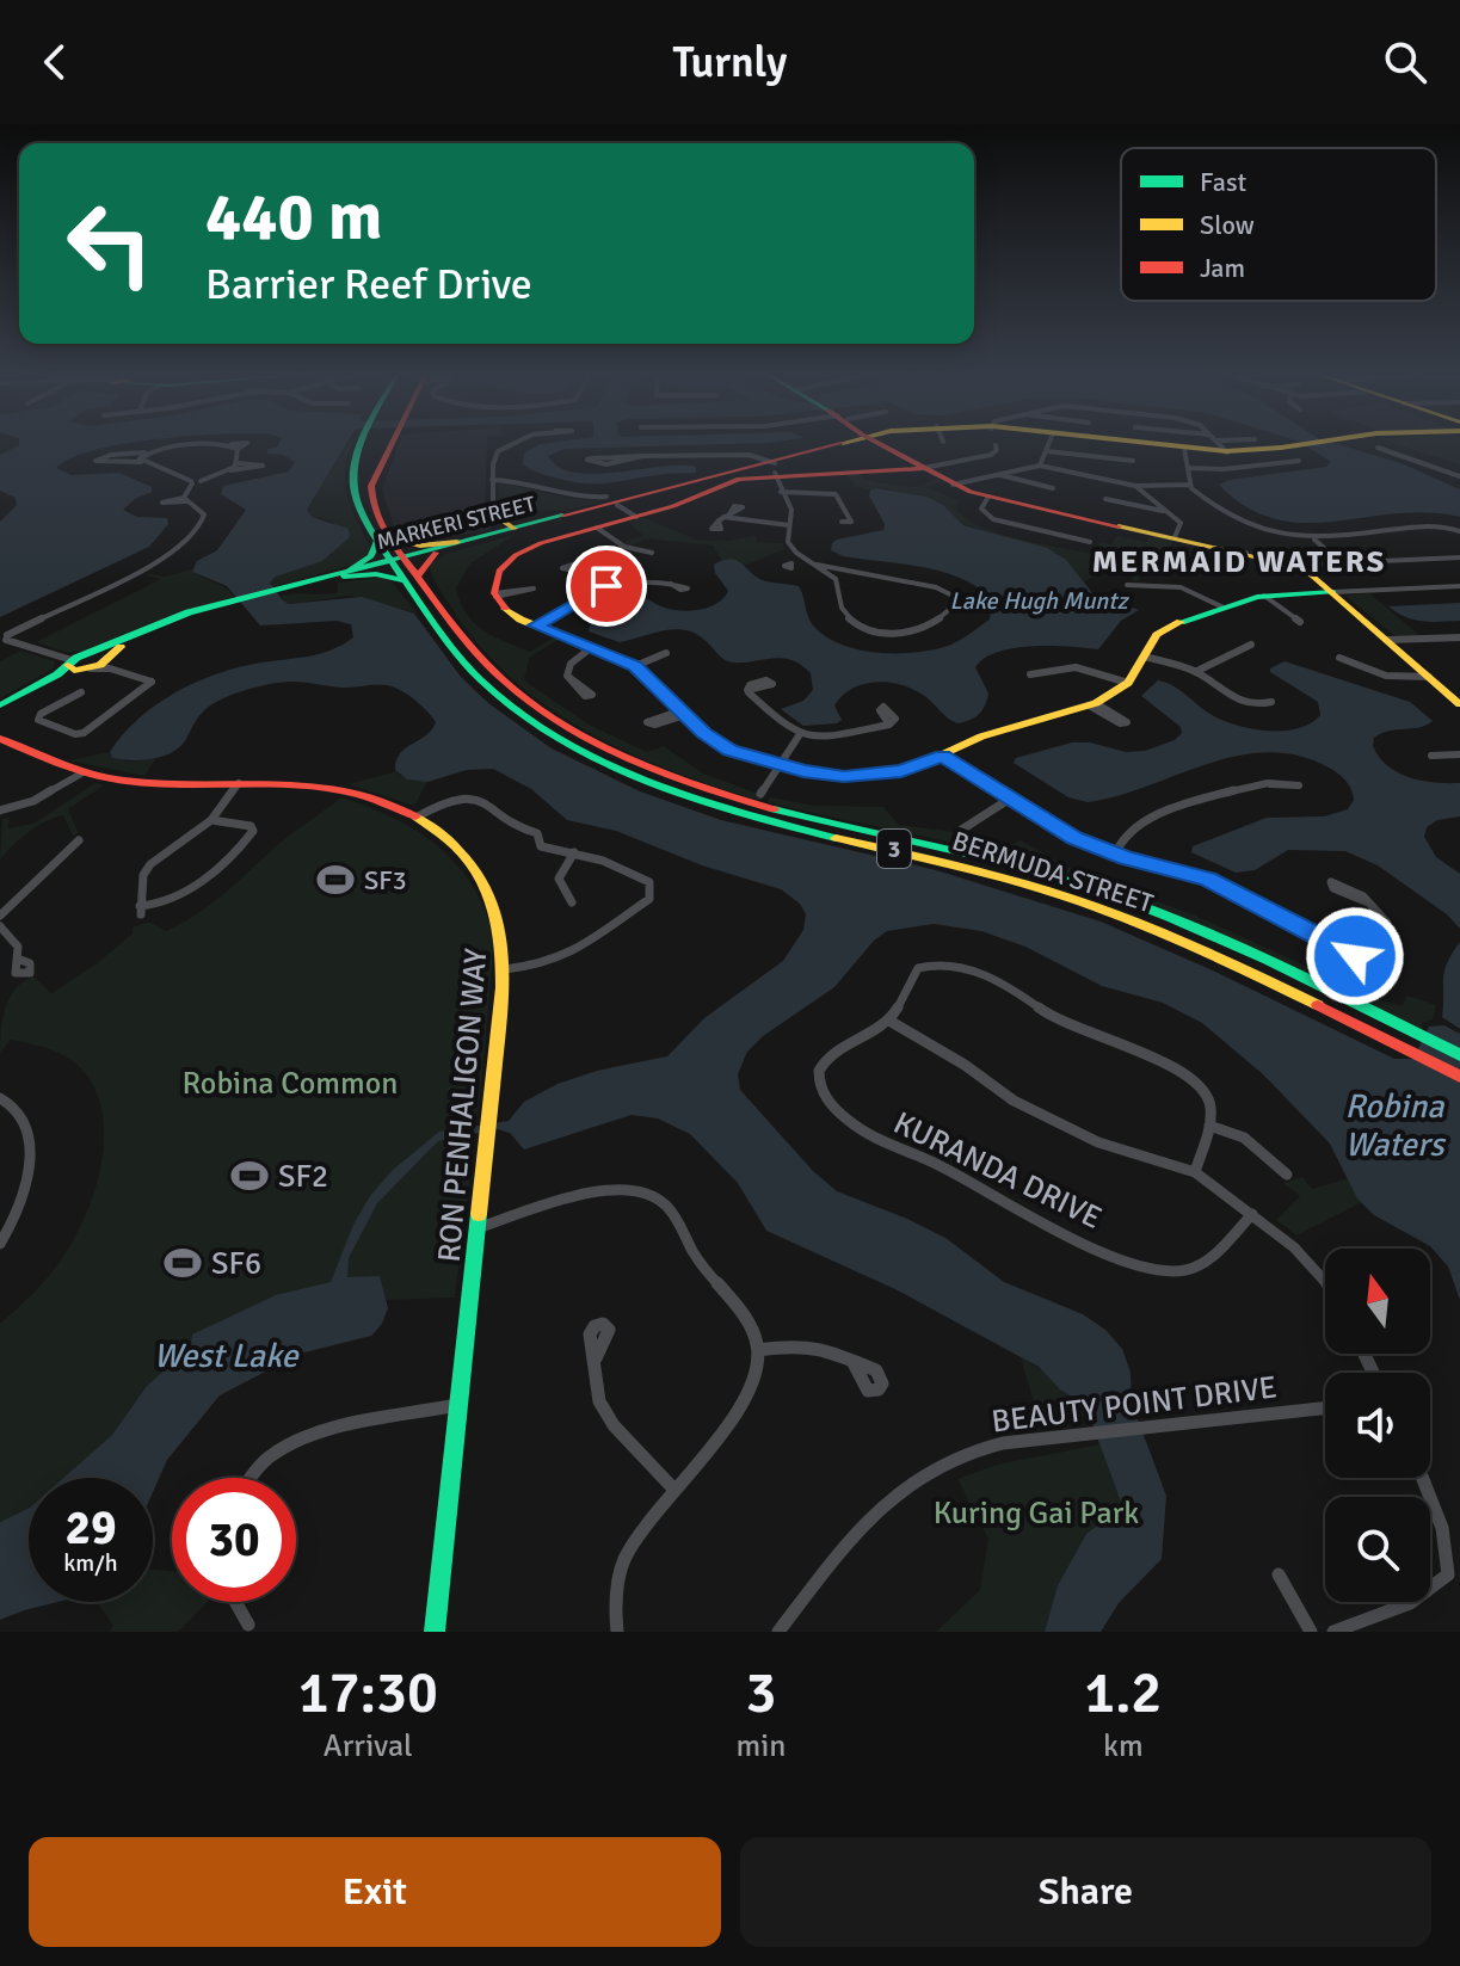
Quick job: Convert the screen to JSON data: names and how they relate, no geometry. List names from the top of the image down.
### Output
{
  "streets": {
    "main road": [
      "MARKERI STREET",
      "3",
      "BERMUDA STREET",
      "RON PENHALIGON WAY"
    ],
    "street": ["KURANDA DRIVE", "BEAUTY POINT DRIVE"]
  },
  "crossings": [
    ["MARKERI STREET", "BERMUDA STREET"]
  ],
  "districts": ["MERMAID WATERS"],
  "water": ["Lake Hugh Muntz", "Robina Waters", "West Lake"],
  "parks": ["Robina Common", "Kuring Gai Park"],
  "places": {
    "sports": ["SF3", "SF2", "SF6"]
  },
  "legend": ["Fast", "Slow", "Jam"],
  "north": "top",
  "page": {
    "header": "Turnly",
    "turn": ["440 m", "Barrier Reef Drive"],
    "speed": "29 km/h",
    "limit": "30",
    "eta": [
      "17:30",
      "Arrival",
      "3",
      "min",
      "1.2",
      "km"
    ],
    "buttons": ["Exit", "Share"]
  }
}
